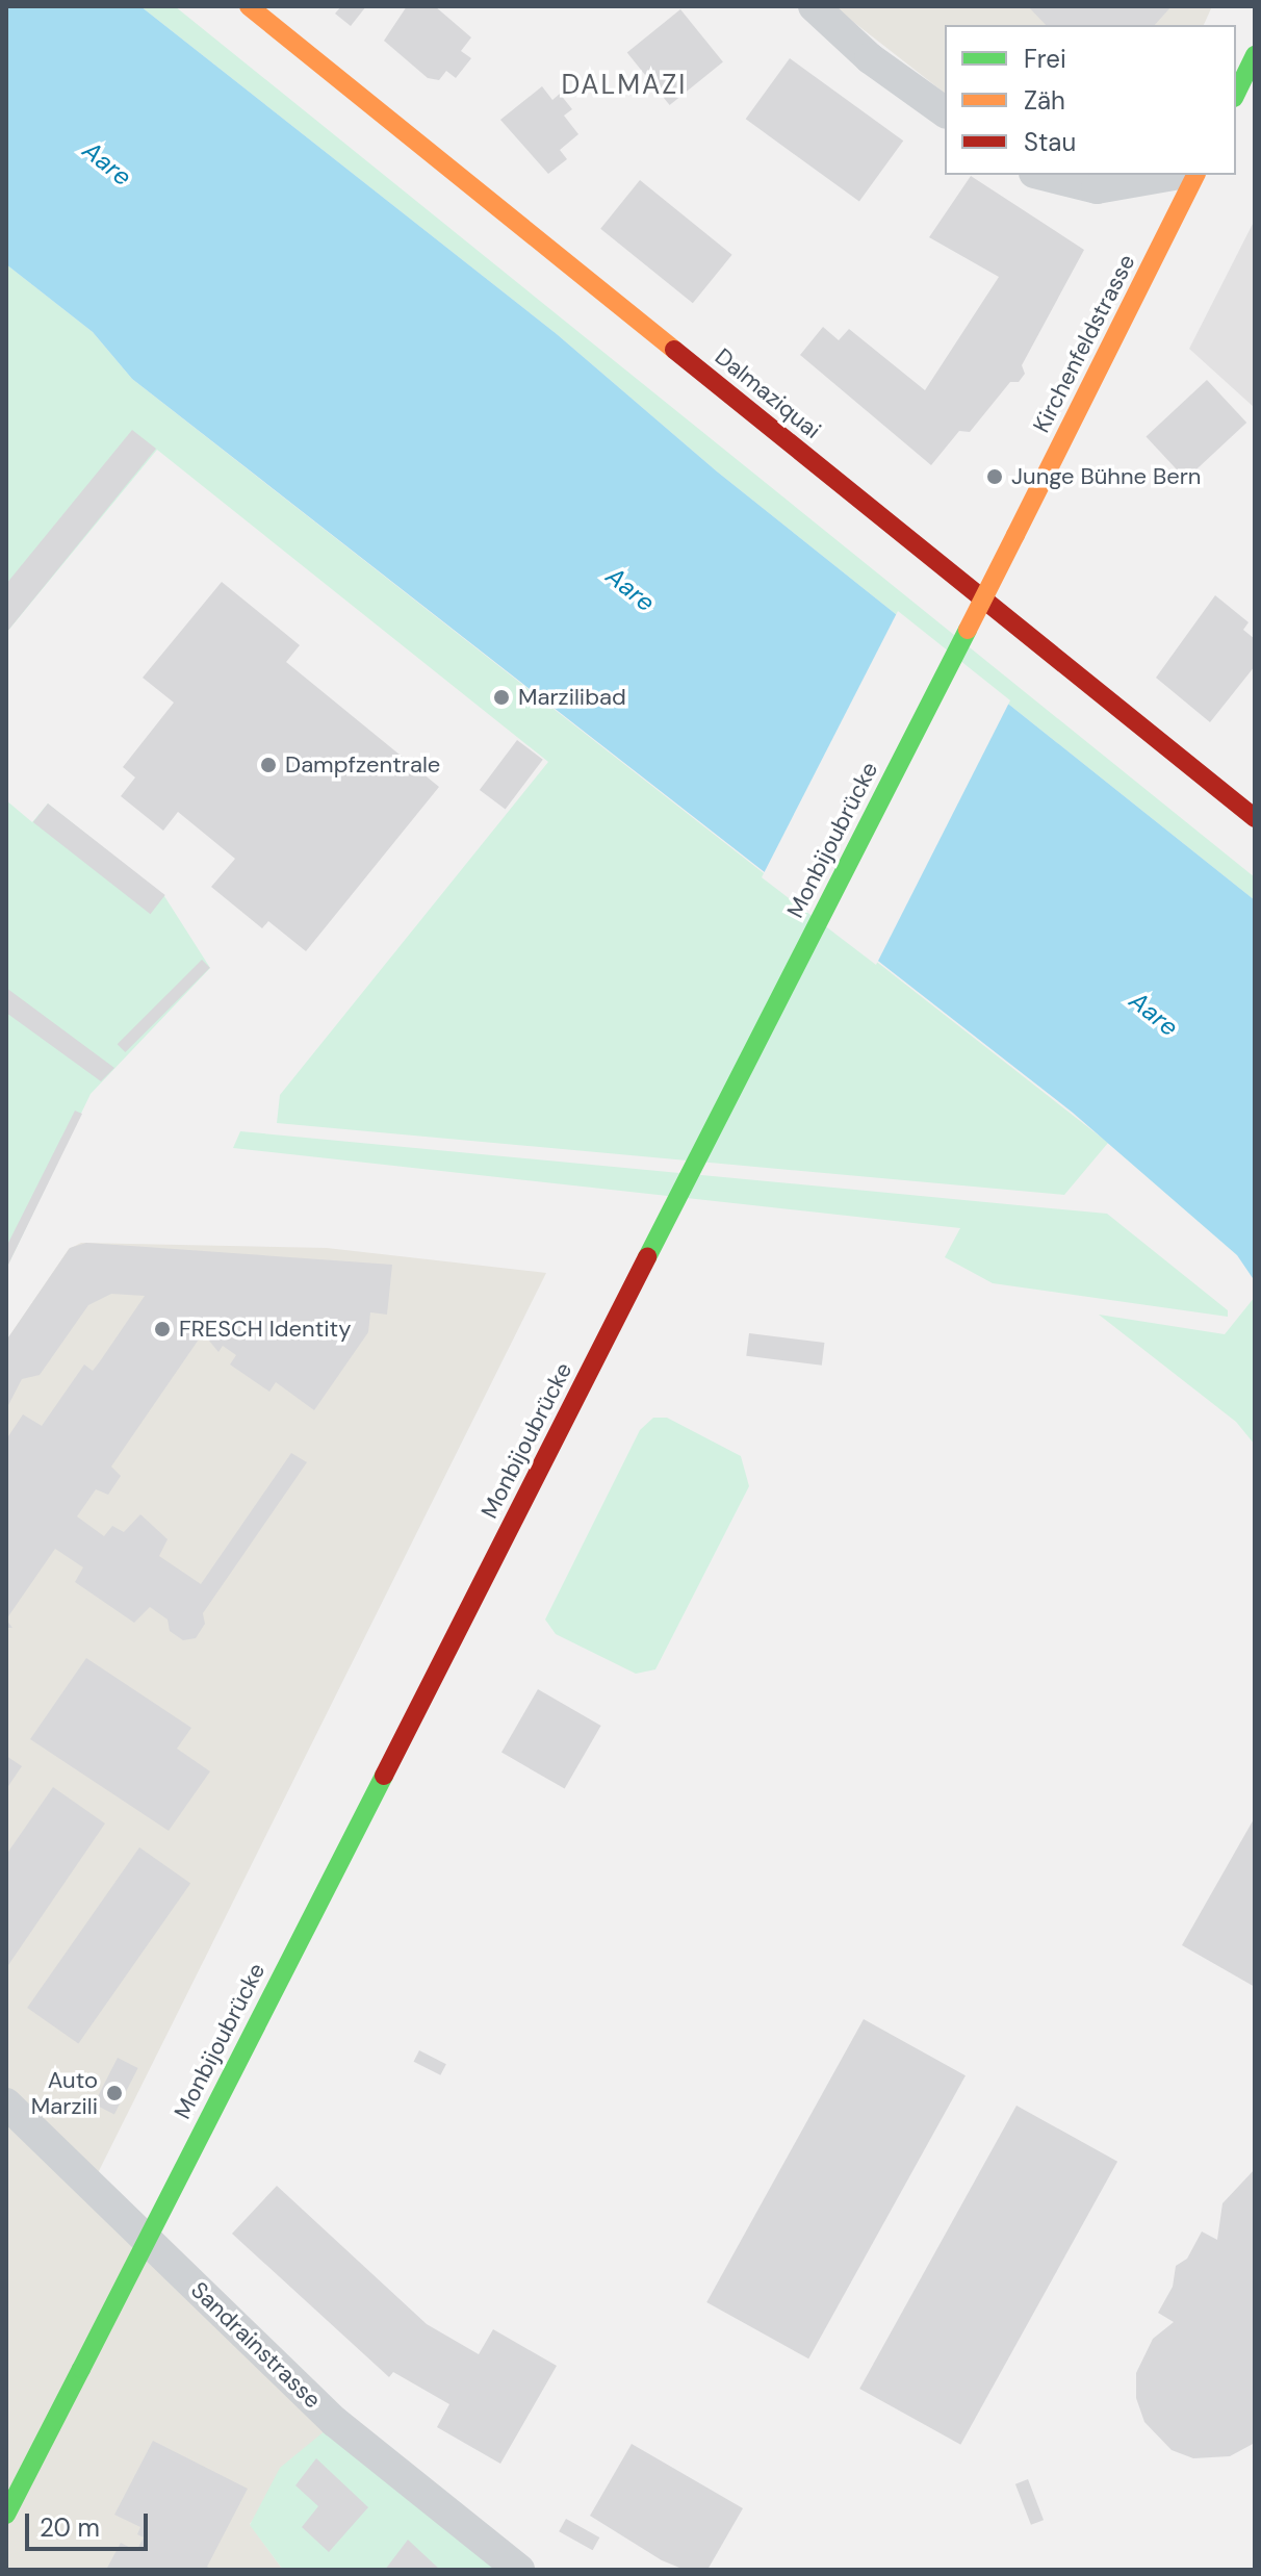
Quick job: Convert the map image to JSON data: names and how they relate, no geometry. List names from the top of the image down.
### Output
{
  "streets": {
    "main road": ["Kirchenfeldstrasse", "Dalmaziquai", "Monbijoubrücke"],
    "street": ["Sandrainstrasse"]
  },
  "crossings": [
    ["Kirchenfeldstrasse", "Monbijoubrücke"]
  ],
  "districts": ["DALMAZI"],
  "water": ["Aare"],
  "places": [
    "Junge Bühne Bern",
    "Marzilibad",
    "Dampfzentrale",
    "FRESCH Identity",
    "Auto Marzili"
  ],
  "legend": ["Frei", "Zäh", "Stau"],
  "scale_bar": "20 m"
}
